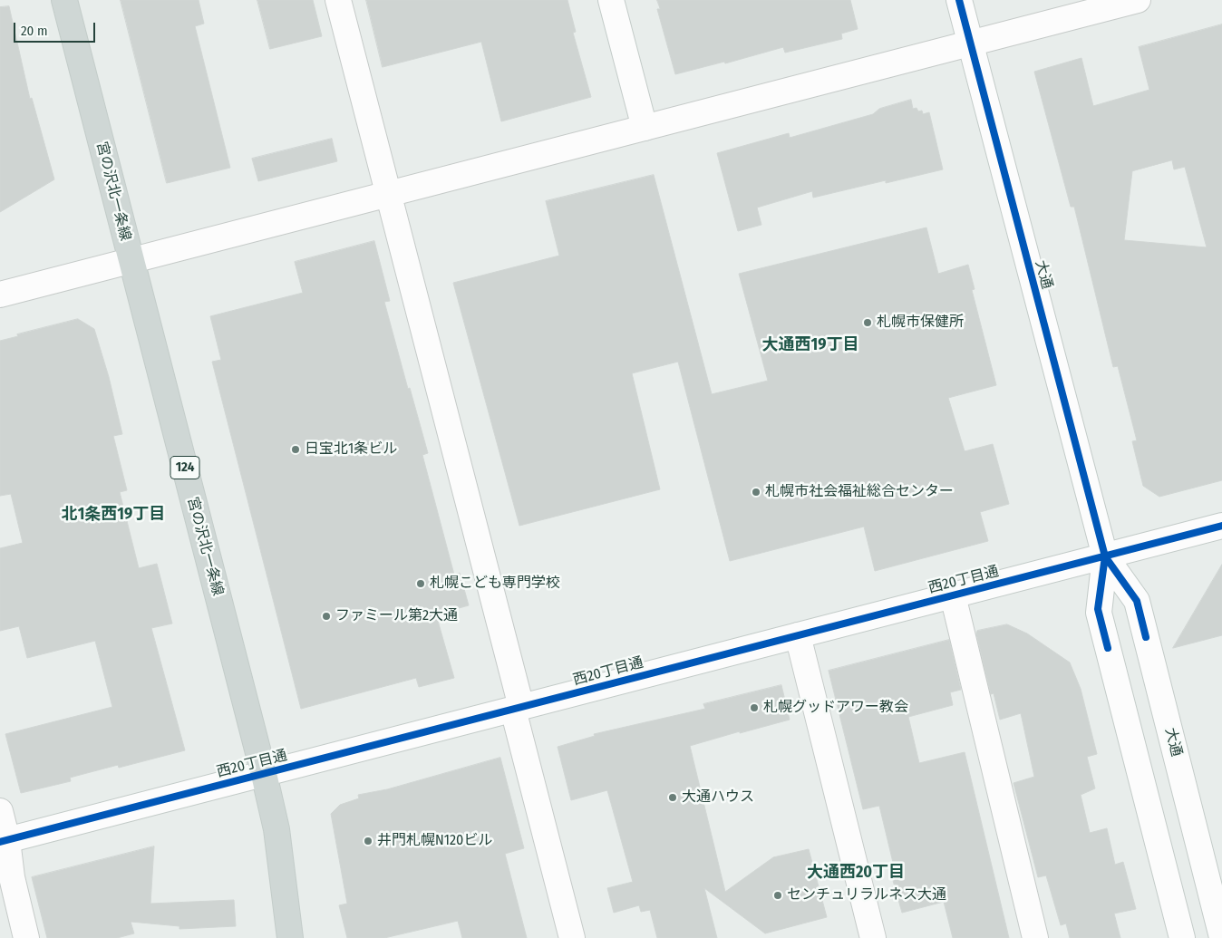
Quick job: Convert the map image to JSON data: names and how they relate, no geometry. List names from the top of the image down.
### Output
{
  "streets": {
    "main road": ["宮の沢北一条線", "124"],
    "street": ["大通", "西20丁目通"]
  },
  "crossings": [
    ["宮の沢北一条線", "西20丁目通"],
    ["大通", "西20丁目通"]
  ],
  "districts": ["大通西19丁目", "北1条西19丁目", "大通西20丁目"],
  "places": [
    "札幌市保健所",
    "日宝北1条ビル",
    "札幌市社会福祉総合センター",
    "札幌こども専門学校",
    "ファミール第2大通",
    "札幌グッドアワー教会",
    "大通ハウス",
    "井門札幌N120ビル",
    "センチュリラルネス大通"
  ],
  "scale_bar": "20 m"
}
